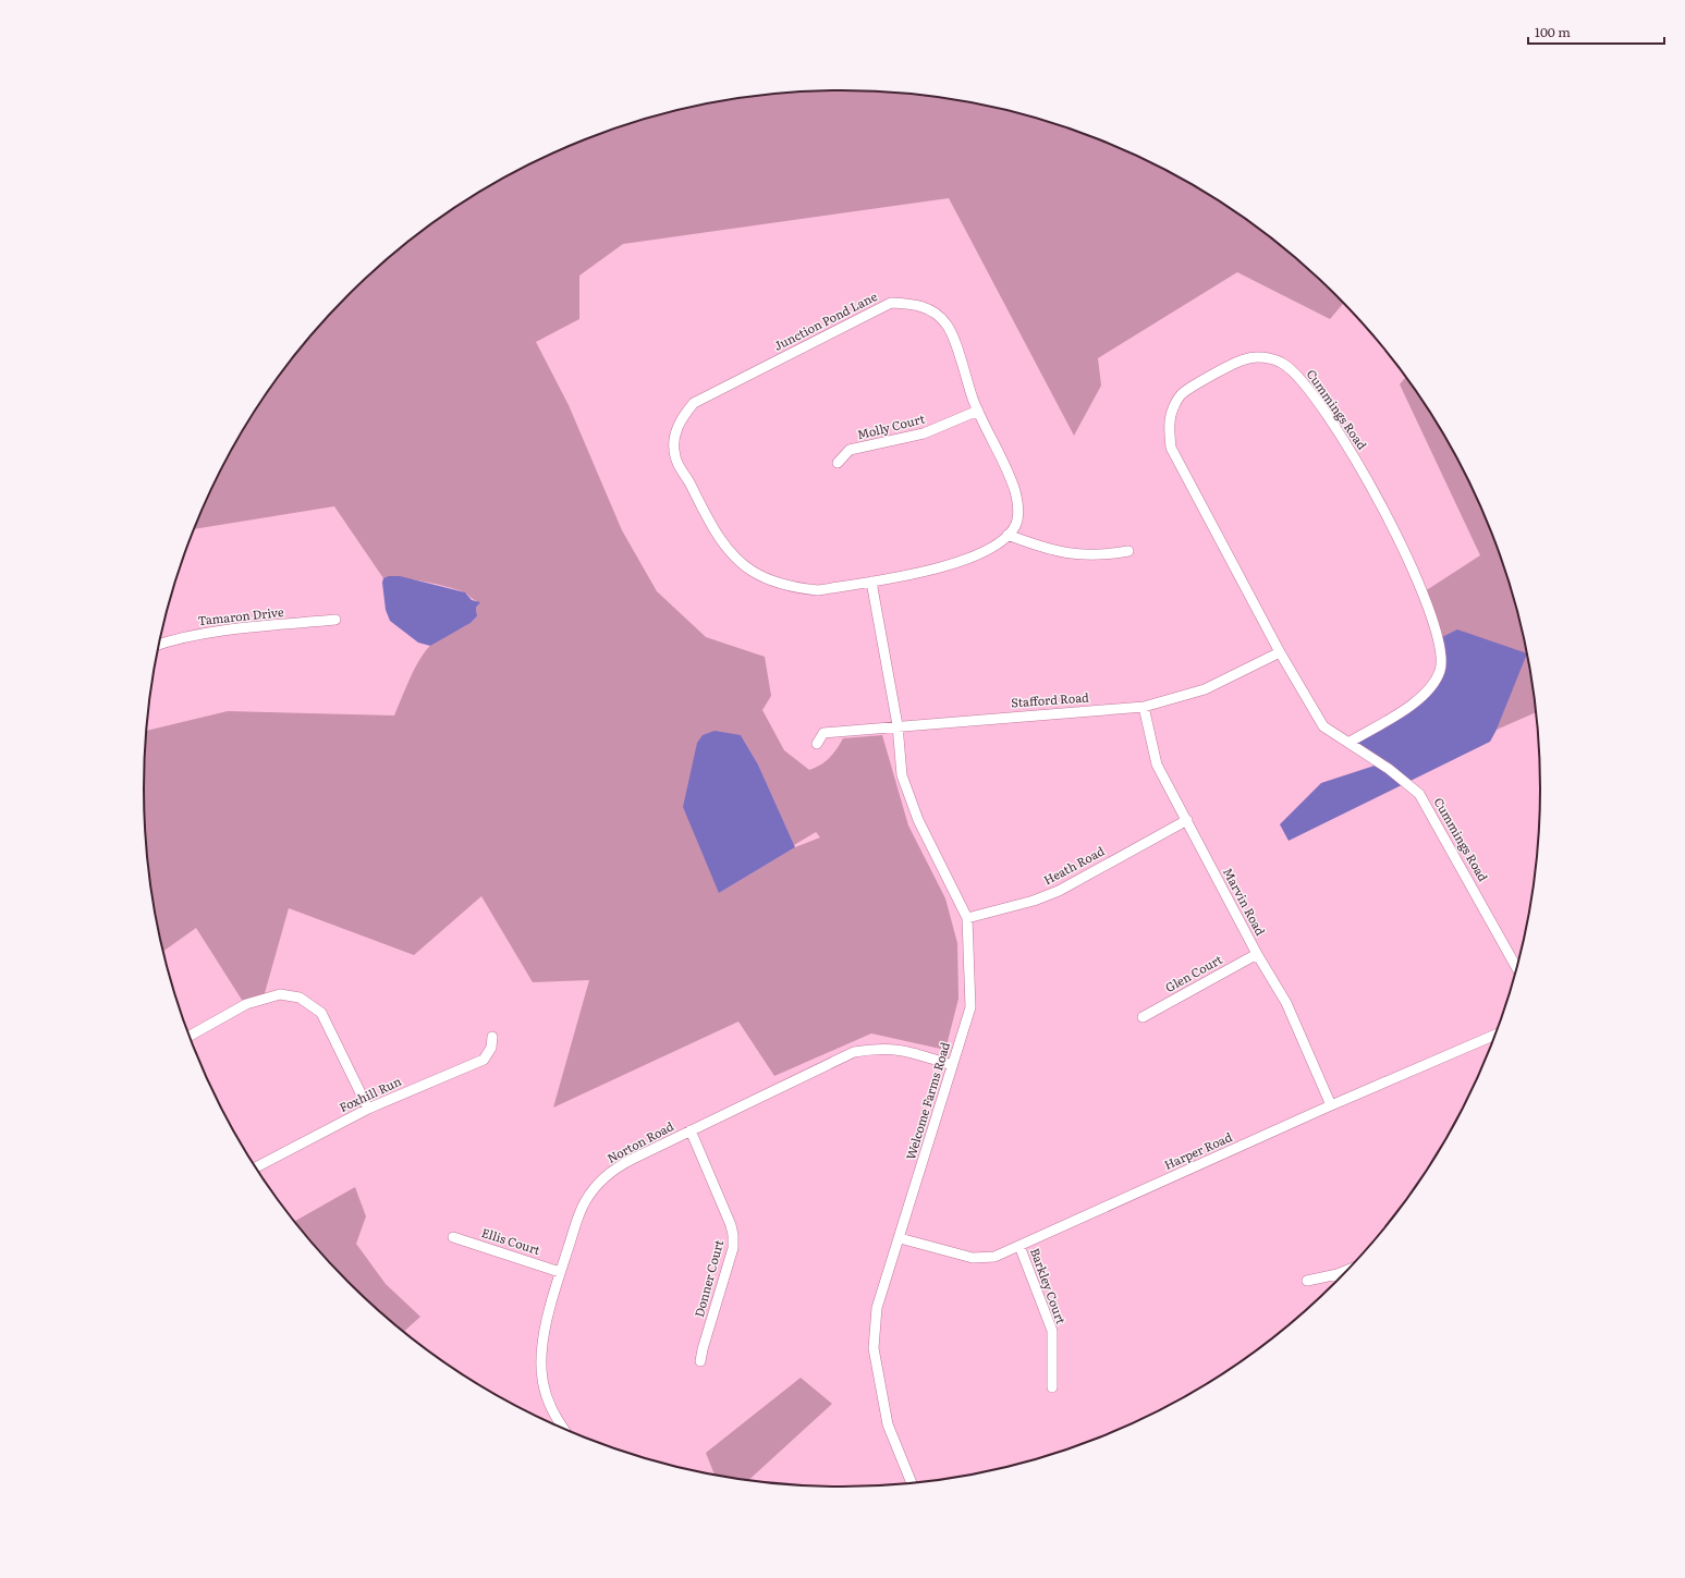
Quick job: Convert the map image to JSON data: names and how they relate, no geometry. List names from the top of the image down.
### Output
{
  "streets": {
    "street": [
      "Junction Pond Lane",
      "Cummings Road",
      "Molly Court",
      "Tamaron Drive",
      "Stafford Road",
      "Heath Road",
      "Marvin Road",
      "Glen Court",
      "Foxhill Run",
      "Welcome Farms Road",
      "Norton Road",
      "Harper Road",
      "Ellis Court",
      "Donner Court",
      "Barkley Court"
    ]
  },
  "crossings": [
    ["Junction Pond Lane", "Molly Court"],
    ["Cummings Road", "Stafford Road"],
    ["Stafford Road", "Marvin Road"],
    ["Stafford Road", "Welcome Farms Road"],
    ["Heath Road", "Marvin Road"],
    ["Heath Road", "Welcome Farms Road"],
    ["Marvin Road", "Glen Court"],
    ["Marvin Road", "Harper Road"],
    ["Welcome Farms Road", "Norton Road"],
    ["Welcome Farms Road", "Harper Road"],
    ["Norton Road", "Ellis Court"],
    ["Norton Road", "Donner Court"],
    ["Harper Road", "Barkley Court"]
  ],
  "scale_bar": "100 m"
}
